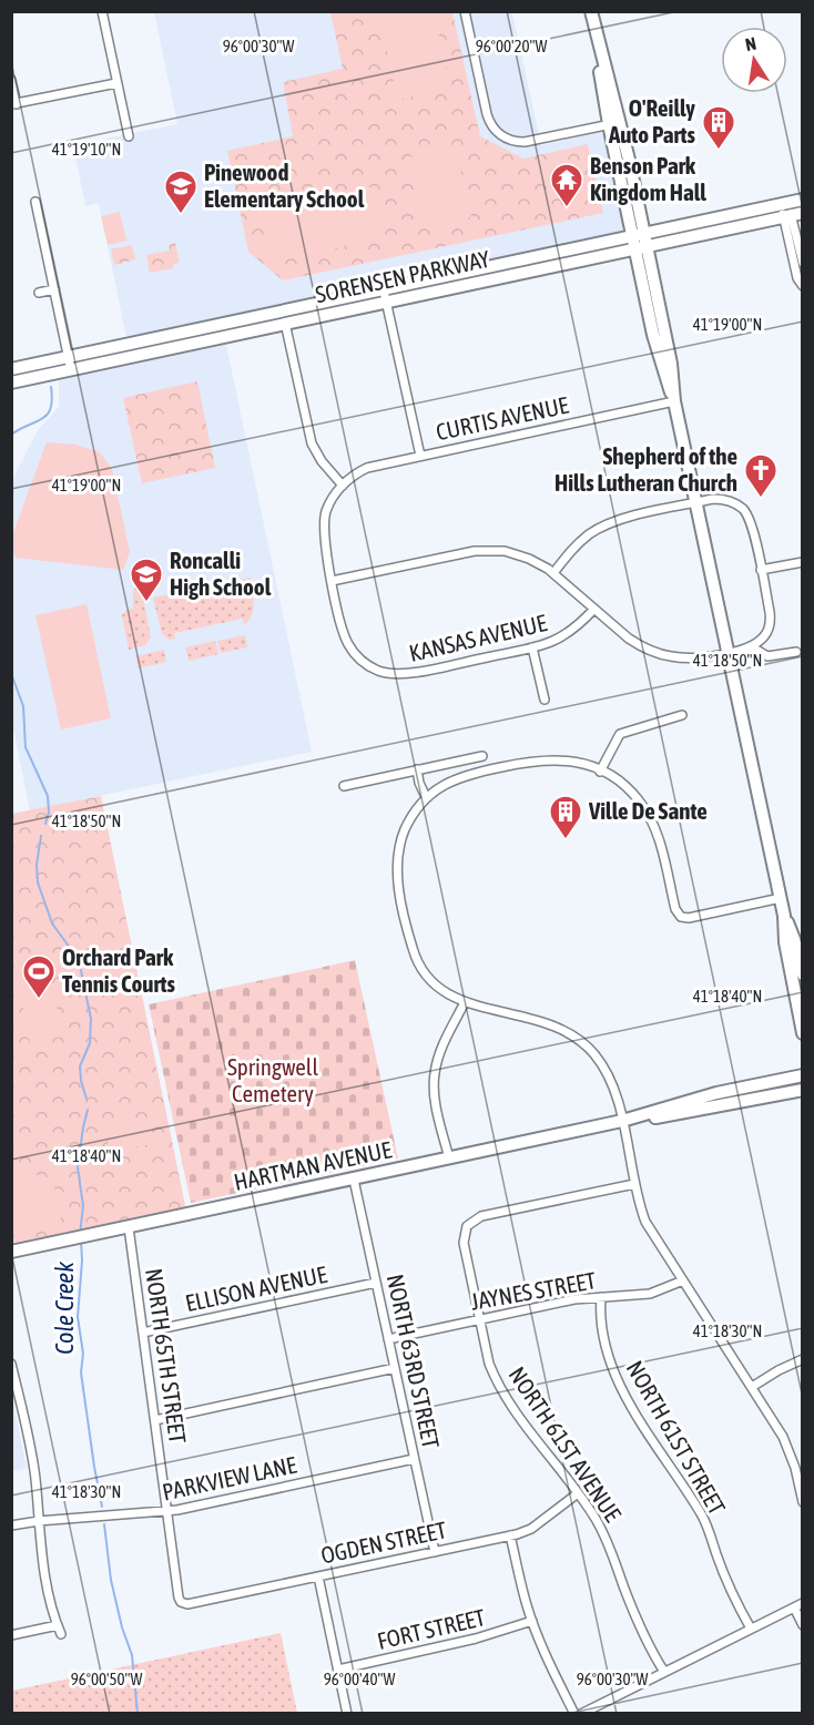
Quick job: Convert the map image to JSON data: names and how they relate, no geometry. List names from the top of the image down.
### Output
{
  "streets": {
    "main road": ["SORENSEN PARKWAY", "HARTMAN AVENUE"],
    "street": [
      "CURTIS AVENUE",
      "KANSAS AVENUE",
      "ELLISON AVENUE",
      "JAYNES STREET",
      "NORTH 65TH STREET",
      "NORTH 63RD STREET",
      "NORTH 61ST STREET",
      "NORTH 61ST AVENUE",
      "PARKVIEW LANE",
      "OGDEN STREET",
      "FORT STREET"
    ]
  },
  "crossings": [
    ["HARTMAN AVENUE", "NORTH 65TH STREET"],
    ["HARTMAN AVENUE", "NORTH 63RD STREET"],
    ["ELLISON AVENUE", "NORTH 65TH STREET"],
    ["ELLISON AVENUE", "NORTH 63RD STREET"],
    ["JAYNES STREET", "NORTH 63RD STREET"],
    ["JAYNES STREET", "NORTH 61ST STREET"],
    ["JAYNES STREET", "NORTH 61ST AVENUE"],
    ["NORTH 65TH STREET", "PARKVIEW LANE"],
    ["NORTH 65TH STREET", "OGDEN STREET"],
    ["NORTH 63RD STREET", "PARKVIEW LANE"],
    ["NORTH 63RD STREET", "OGDEN STREET"],
    ["NORTH 61ST AVENUE", "OGDEN STREET"]
  ],
  "water": ["Cole Creek"],
  "parks": ["Springwell Cemetery"],
  "places": {
    "building": ["O'Reilly Auto Parts", "Ville De Sante"],
    "temple": ["Benson Park Kingdom Hall"],
    "school or university": ["Pinewood Elementary School", "Roncalli High School"],
    "church": ["Shepherd of the Hills Lutheran Church"],
    "sports": ["Orchard Park Tennis Courts"]
  },
  "north": "top",
  "coordinates": [
    "96°00'30\"W",
    "96°00'20\"W",
    "41°19'10\"N",
    "41°19'00\"N",
    "41°18'50\"N",
    "41°18'40\"N",
    "41°18'30\"N",
    "96°00'50\"W",
    "96°00'40\"W"
  ]
}
